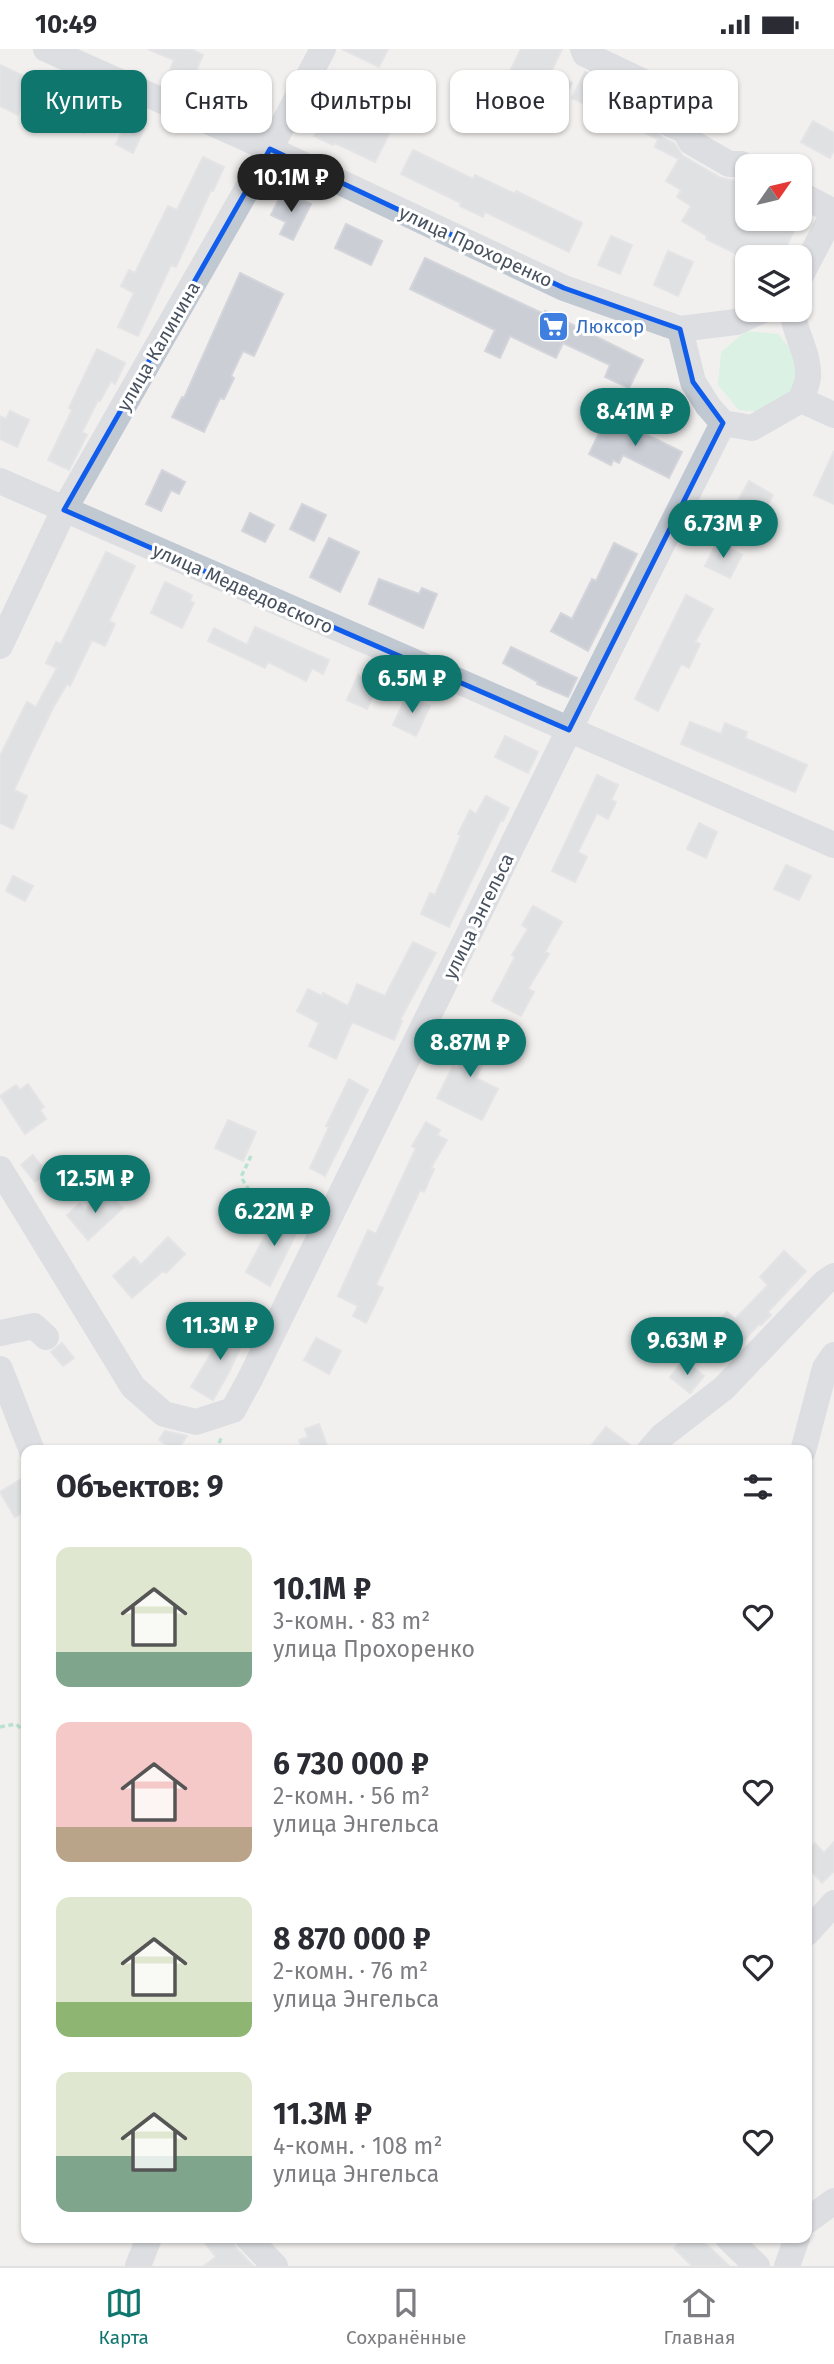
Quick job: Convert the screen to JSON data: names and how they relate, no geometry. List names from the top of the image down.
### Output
{
  "streets": {
    "street": [
      "улица Прохоренко",
      "улица Калинина",
      "улица Медведовского",
      "улица Энгельса"
    ]
  },
  "crossings": [
    ["улица Прохоренко", "улица Калинина"],
    ["улица Калинина", "улица Медведовского"],
    ["улица Медведовского", "улица Энгельса"]
  ],
  "places": {
    "supermarket": ["Люксор"]
  },
  "north": "top right",
  "page": {
    "status": "10:49",
    "chip": [
      "Купить",
      "Снять",
      "Фильтры",
      "Новое",
      "Квартира"
    ],
    "price": [
      "10.1M ₽",
      "8.41M ₽",
      "6.73M ₽",
      "6.5M ₽",
      "8.87M ₽",
      "12.5M ₽",
      "6.22M ₽",
      "11.3M ₽",
      "9.63M ₽"
    ],
    "heading": "Объектов: 9",
    "list": [
      {
        "name": "10.1M ₽",
        "note": "3-комн. · 83 m² · улица Прохоренко"
      },
      {
        "name": "6 730 000 ₽",
        "note": "2-комн. · 56 m² · улица Энгельса"
      },
      {
        "name": "8 870 000 ₽",
        "note": "2-комн. · 76 m² · улица Энгельса"
      },
      {
        "name": "11.3M ₽",
        "note": "4-комн. · 108 m² · улица Энгельса"
      }
    ],
    "tabs": ["Карта", "Сохранённые", "Главная"]
  }
}
